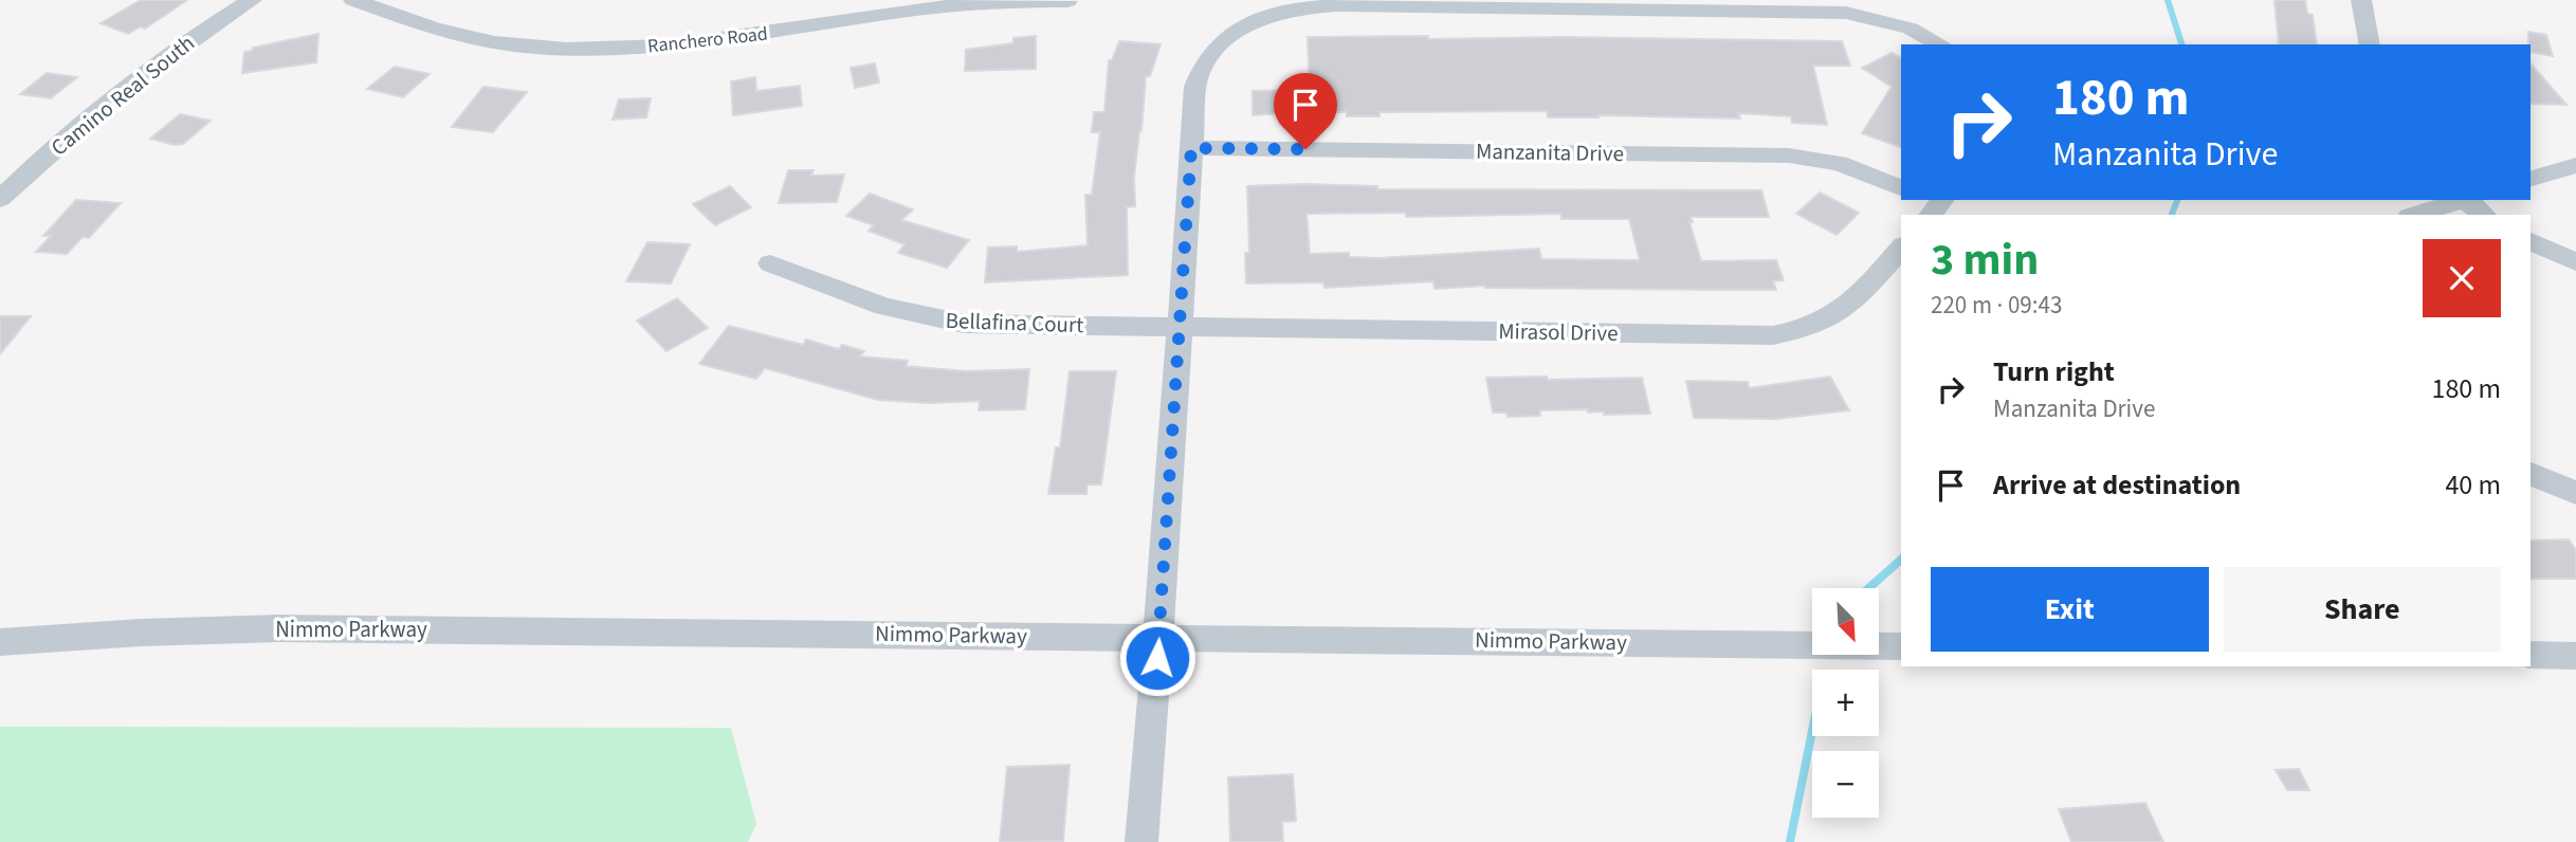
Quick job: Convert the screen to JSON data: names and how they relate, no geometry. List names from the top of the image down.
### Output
{
  "streets": {
    "street": [
      "Ranchero Road",
      "Camino Real South",
      "Manzanita Drive",
      "Bellafina Court",
      "Mirasol Drive",
      "Nimmo Parkway"
    ]
  },
  "crossings": [
    ["Bellafina Court", "Mirasol Drive"]
  ],
  "north": "bottom right",
  "page": {
    "turn": ["180 m", "Manzanita Drive"],
    "heading": ["3 min", "220 m · 09:43"],
    "list": [
      {
        "name": "Turn right",
        "note": "Manzanita Drive",
        "value": "180 m"
      },
      {
        "name": "Arrive at destination",
        "value": "40 m"
      }
    ],
    "buttons": ["Exit", "Share"],
    "map_buttons": ["+", "−"]
  }
}
